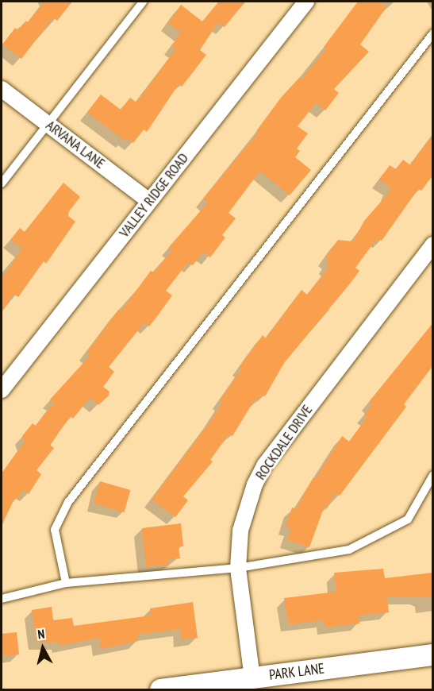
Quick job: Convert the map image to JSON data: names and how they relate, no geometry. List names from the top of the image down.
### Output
{
  "streets": {
    "street": [
      "ARVANA LANE",
      "VALLEY RIDGE ROAD",
      "ROCKDALE DRIVE",
      "PARK LANE"
    ]
  },
  "crossings": [
    ["ARVANA LANE", "VALLEY RIDGE ROAD"],
    ["ROCKDALE DRIVE", "PARK LANE"]
  ],
  "north": "top"
}
